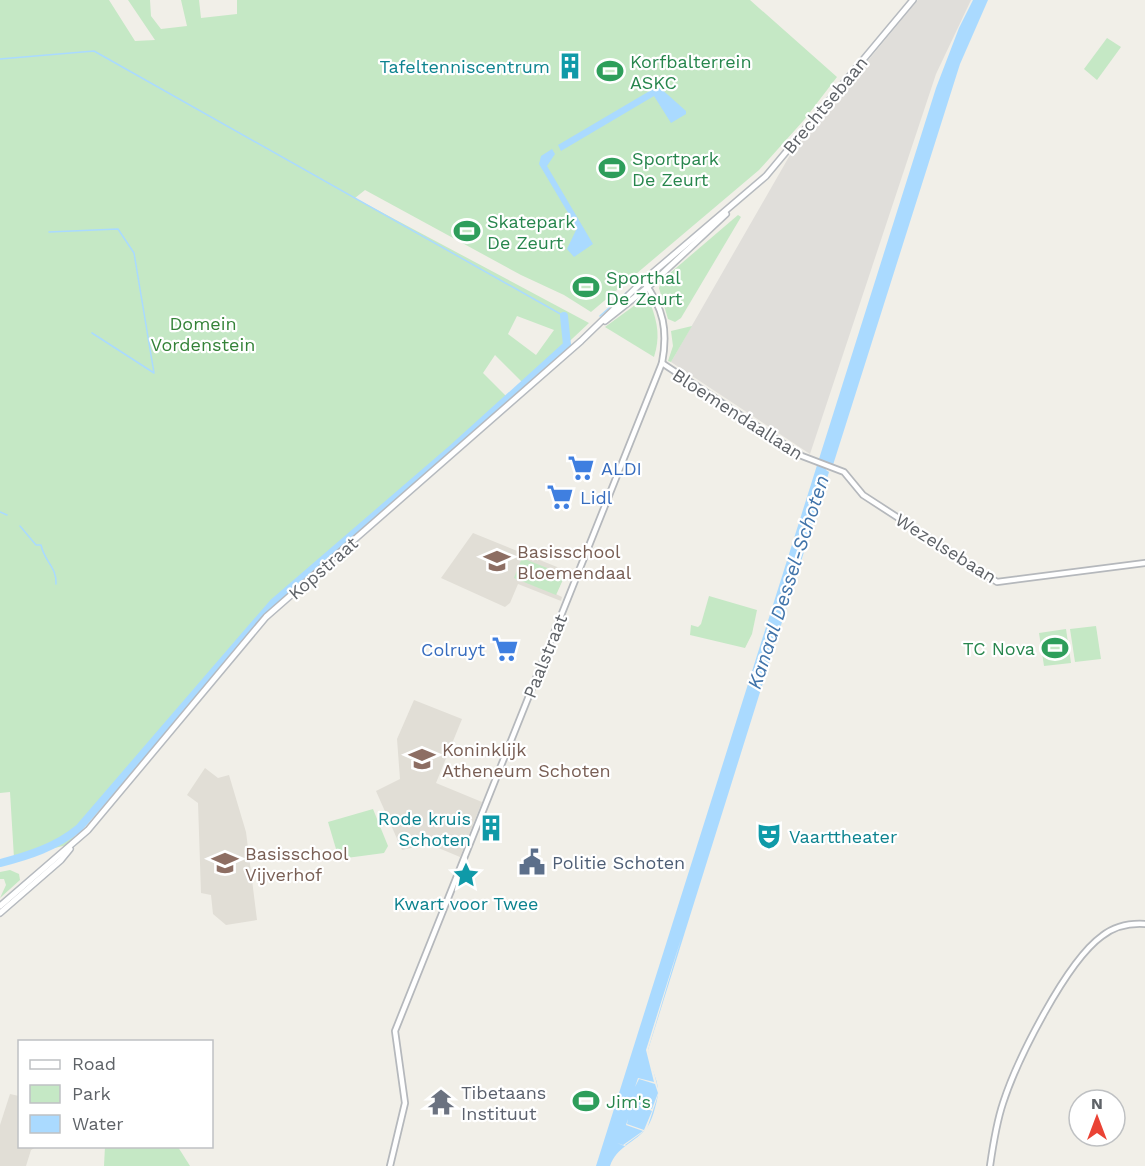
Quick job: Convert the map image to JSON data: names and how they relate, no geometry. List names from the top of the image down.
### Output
{
  "streets": {
    "main road": ["Brechtsebaan", "Kopstraat"],
    "street": ["Bloemendaallaan", "Wezelsebaan", "Paalstraat"]
  },
  "crossings": [
    ["Brechtsebaan", "Kopstraat"],
    ["Brechtsebaan", "Paalstraat"],
    ["Bloemendaallaan", "Wezelsebaan"],
    ["Bloemendaallaan", "Paalstraat"],
    ["Kopstraat", "Paalstraat"]
  ],
  "water": ["Kanaal Dessel-Schoten"],
  "parks": ["Domein Vordenstein"],
  "places": {
    "building": ["Tafeltenniscentrum", "Rode kruis Schoten"],
    "sports": [
      "Korfbalterrein ASKC",
      "Sportpark De Zeurt",
      "Skatepark De Zeurt",
      "Sporthal De Zeurt",
      "TC Nova",
      "Jim's"
    ],
    "supermarket": ["ALDI", "Lidl", "Colruyt"],
    "school or university": ["Basisschool Bloemendaal", "Koninklijk Atheneum Schoten", "Basisschool Vijverhof"],
    "theatre": ["Vaarttheater"],
    "public building": ["Politie Schoten"],
    "place": ["Kwart voor Twee"],
    "temple": ["Tibetaans Instituut"]
  },
  "legend": ["Road", "Park", "Water"],
  "north": "top"
}
